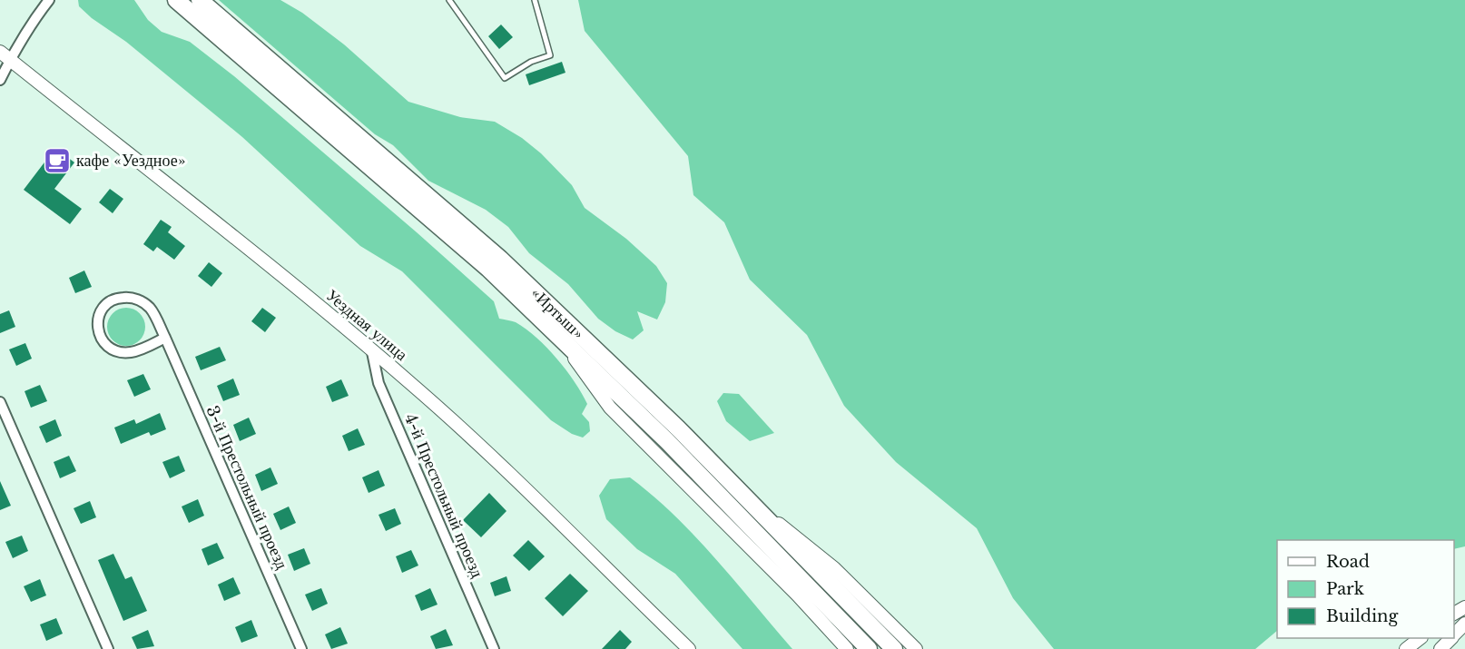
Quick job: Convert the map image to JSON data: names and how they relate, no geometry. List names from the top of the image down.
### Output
{
  "streets": {
    "highway": ["«Иртыш»"],
    "street": ["Уездная улица", "3-й Престольный проезд", "4-й Престольный проезд"]
  },
  "crossings": [
    ["Уездная улица", "4-й Престольный проезд"]
  ],
  "places": {
    "cafe": ["кафе «Уездное»"]
  },
  "legend": ["Road", "Park", "Building"]
}
